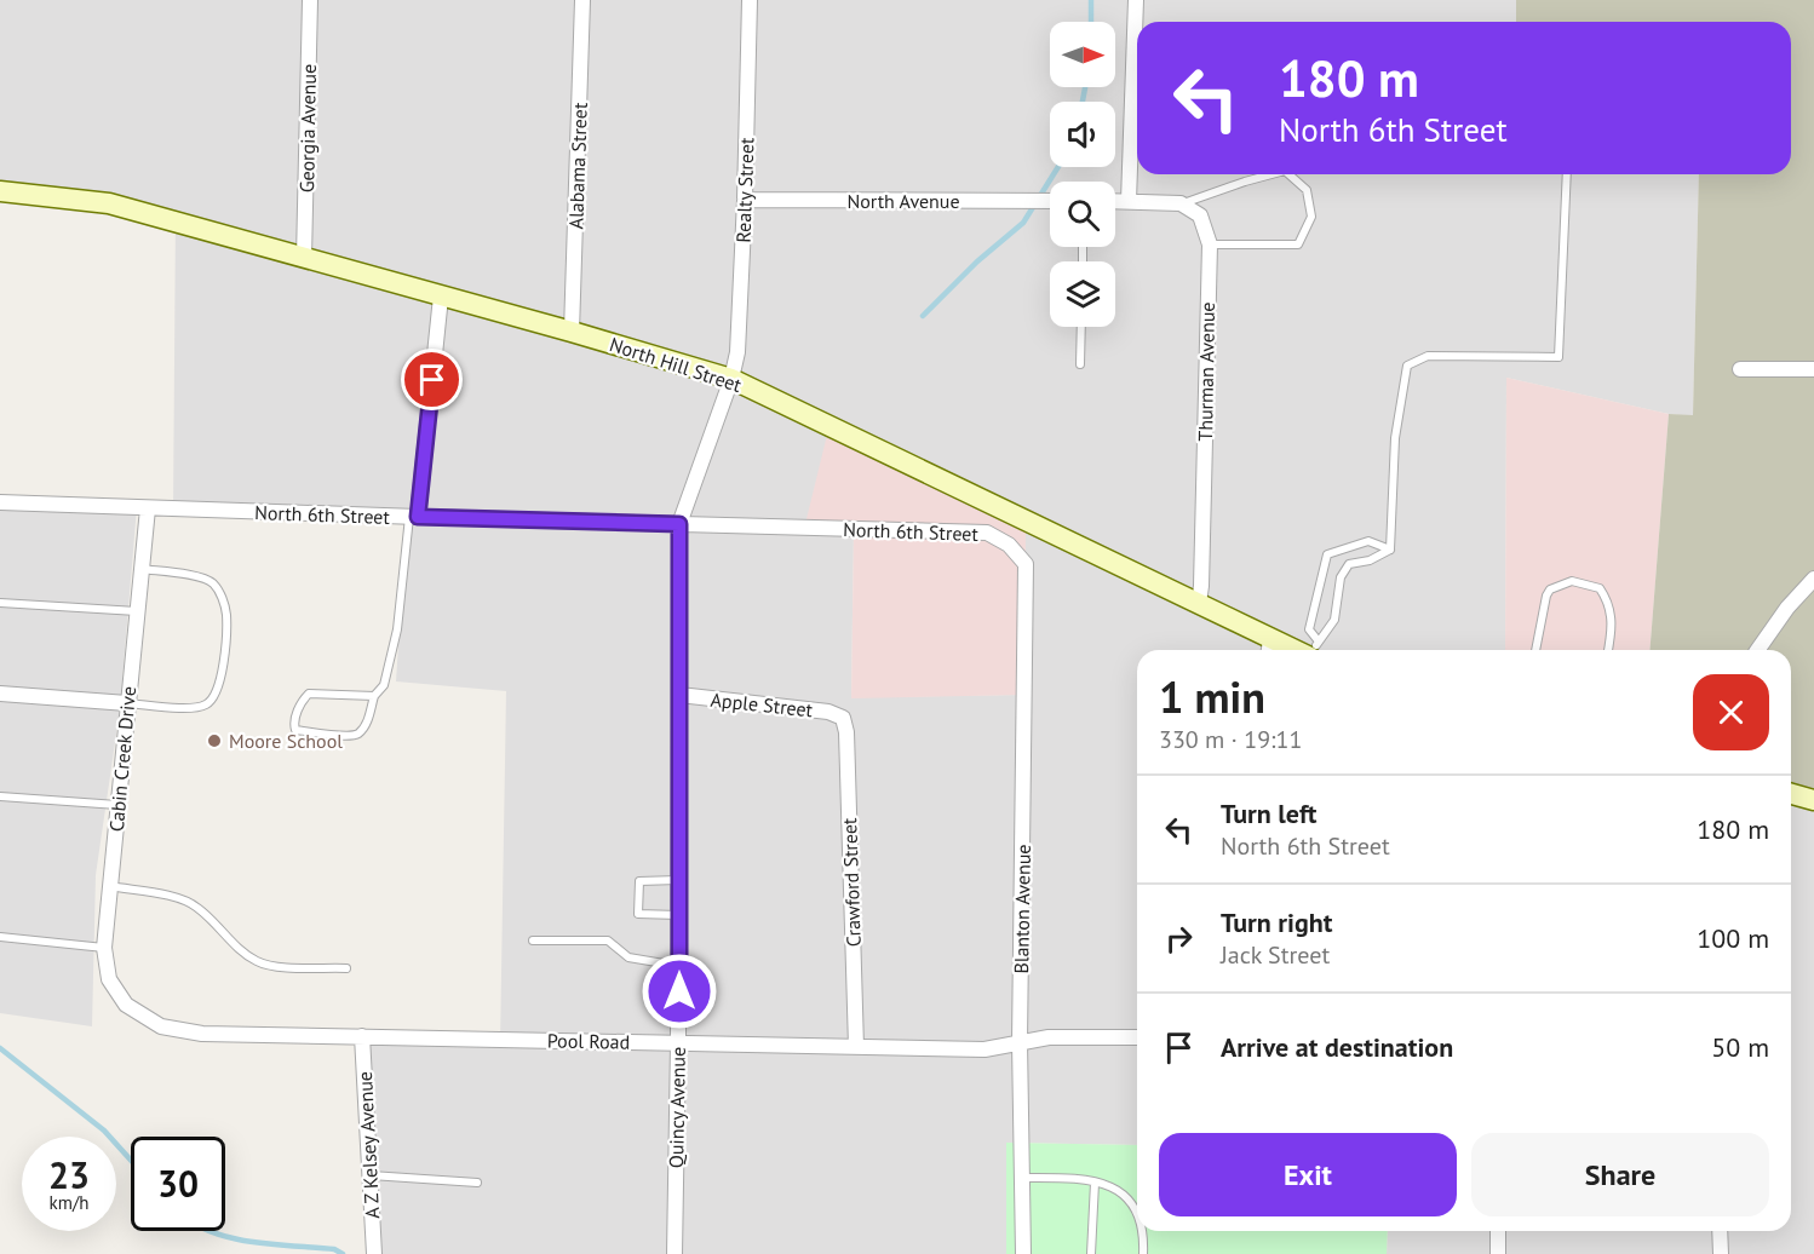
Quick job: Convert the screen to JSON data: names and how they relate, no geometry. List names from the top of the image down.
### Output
{
  "streets": {
    "street": [
      "Georgia Avenue",
      "Alabama Street",
      "Realty Street",
      "North Avenue",
      "North Hill Street",
      "Thurman Avenue",
      "North 6th Street",
      "Apple Street",
      "Cabin Creek Drive",
      "Crawford Street",
      "Blanton Avenue",
      "Pool Road",
      "Quincy Avenue",
      "A Z Kelsey Avenue"
    ]
  },
  "crossings": [
    ["Georgia Avenue", "North Hill Street"],
    ["Alabama Street", "North Hill Street"],
    ["Realty Street", "North Avenue"],
    ["Realty Street", "North Hill Street"],
    ["Realty Street", "North 6th Street"],
    ["Realty Street", "Quincy Avenue"],
    ["North Hill Street", "Thurman Avenue"],
    ["North 6th Street", "Cabin Creek Drive"],
    ["North 6th Street", "Blanton Avenue"],
    ["North 6th Street", "Quincy Avenue"],
    ["Apple Street", "Crawford Street"],
    ["Apple Street", "Quincy Avenue"],
    ["Cabin Creek Drive", "Pool Road"],
    ["Crawford Street", "Pool Road"],
    ["Blanton Avenue", "Pool Road"],
    ["Pool Road", "Quincy Avenue"],
    ["Pool Road", "A Z Kelsey Avenue"]
  ],
  "places": ["Moore School"],
  "north": "right",
  "page": {
    "turn": ["180 m", "North 6th Street"],
    "heading": ["1 min", "330 m · 19:11"],
    "list": [
      {
        "name": "Turn left",
        "note": "North 6th Street",
        "value": "180 m"
      },
      {
        "name": "Turn right",
        "note": "Jack Street",
        "value": "100 m"
      },
      {
        "name": "Arrive at destination",
        "value": "50 m"
      }
    ],
    "buttons": ["Exit", "Share"],
    "speed": "23 km/h",
    "limit": "30"
  }
}
